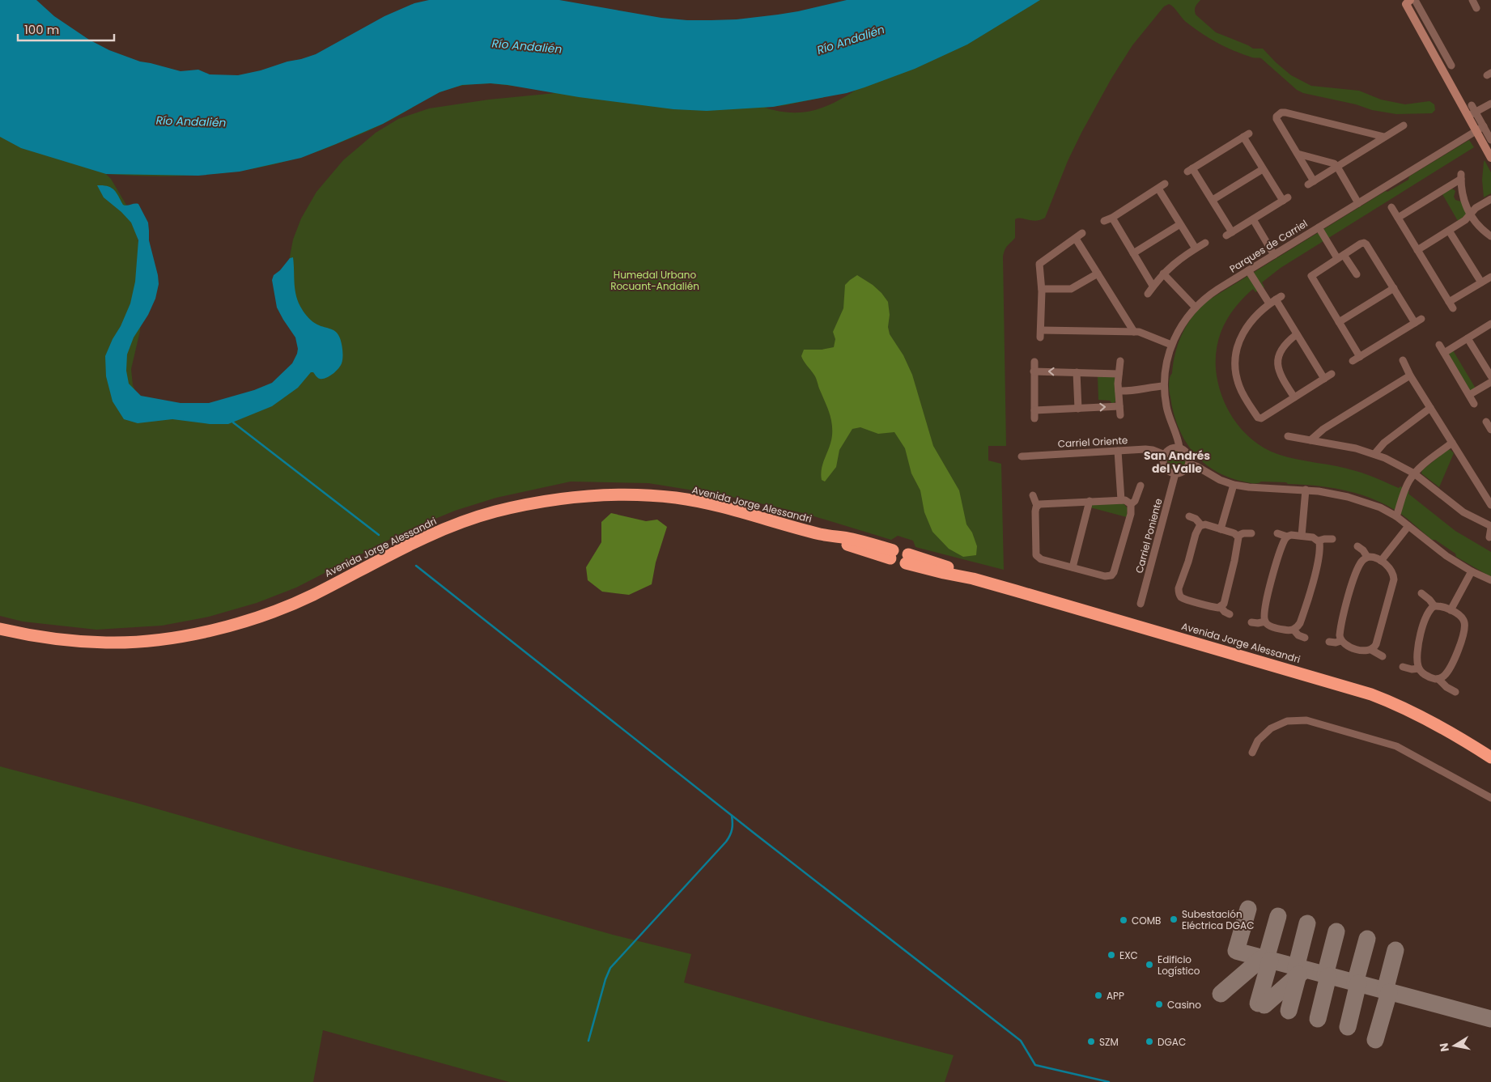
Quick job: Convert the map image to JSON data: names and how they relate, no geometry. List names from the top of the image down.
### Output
{
  "streets": {
    "highway": ["Avenida Jorge Alessandri"],
    "street": ["Parques de Carriel", "Carriel Oriente", "Carriel Poniente"]
  },
  "crossings": [
    ["Parques de Carriel", "Carriel Oriente"],
    ["Parques de Carriel", "Carriel Poniente"],
    ["Carriel Oriente", "Carriel Poniente"]
  ],
  "districts": ["San Andrés del Valle"],
  "water": ["Río Andalién"],
  "parks": ["Humedal Urbano Rocuant-Andalién"],
  "places": [
    "Subestación Eléctrica DGAC",
    "COMB",
    "EXC",
    "Edificio Logístico",
    "APP",
    "Casino",
    "SZM",
    "DGAC"
  ],
  "scale_bar": "100 m",
  "north": "left"
}
